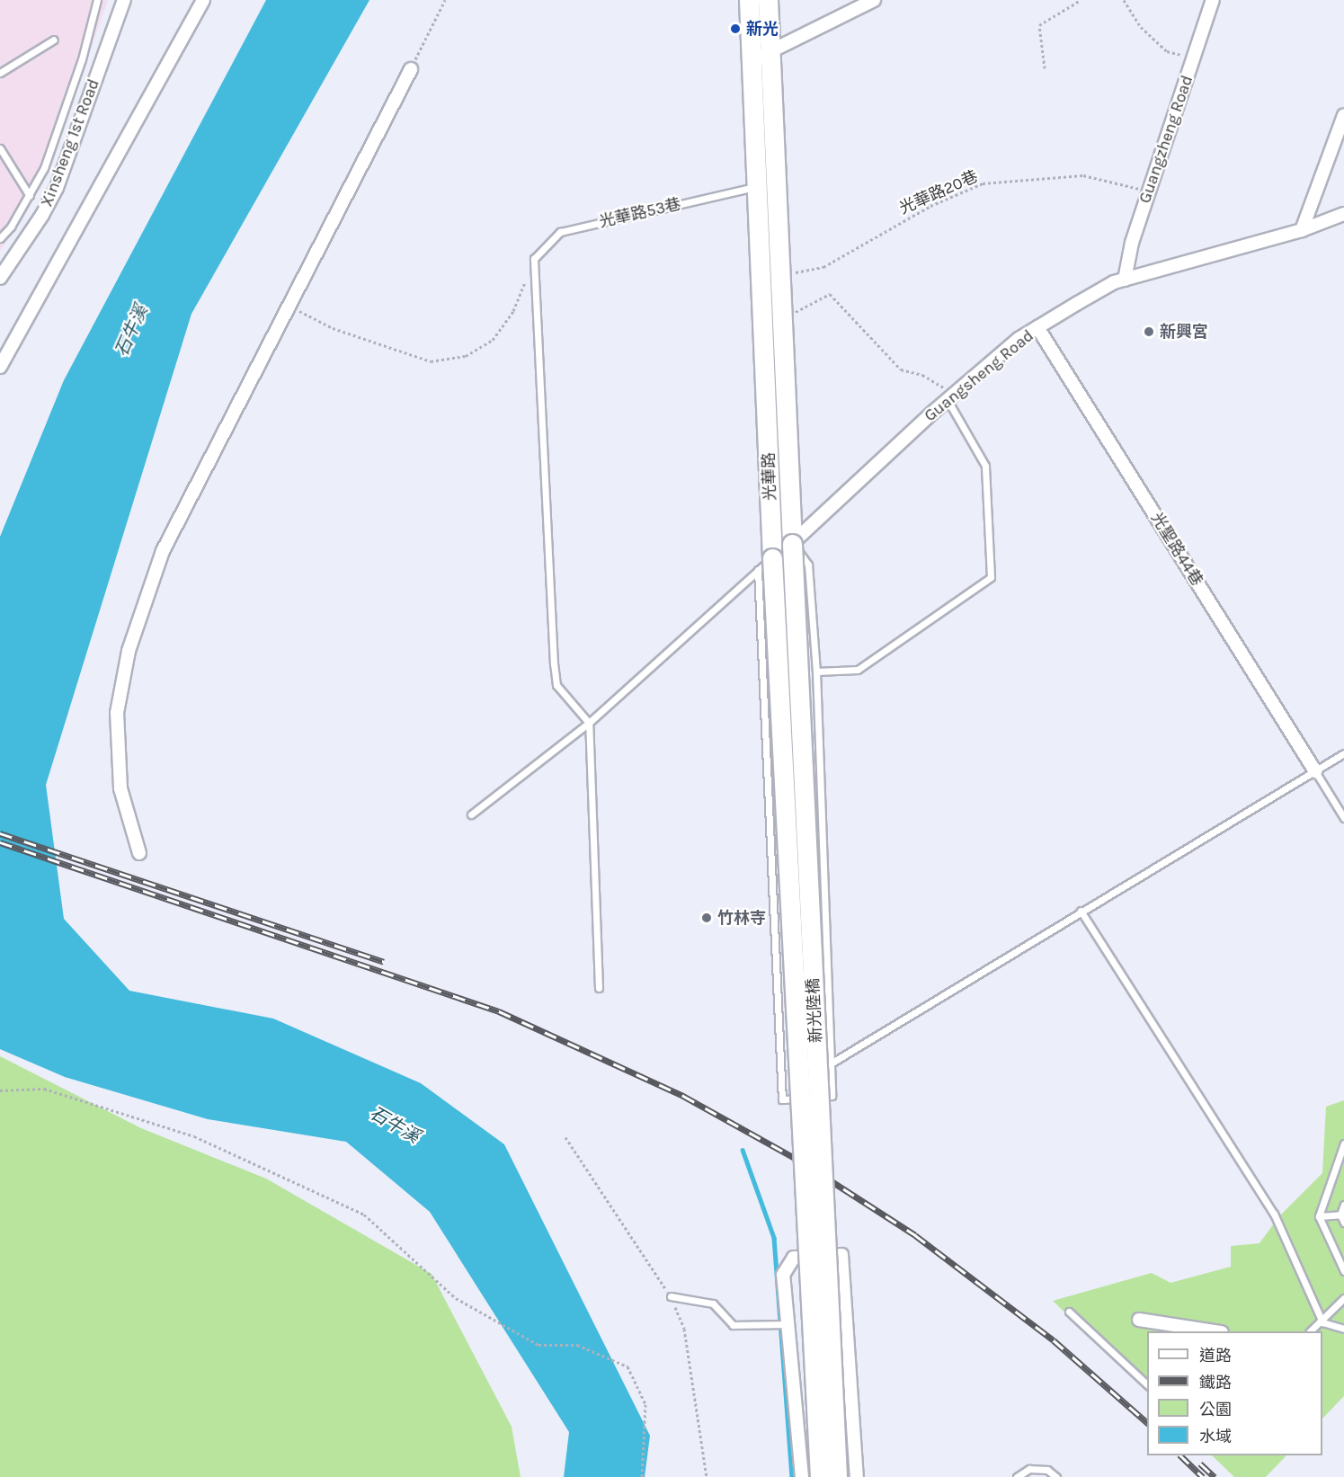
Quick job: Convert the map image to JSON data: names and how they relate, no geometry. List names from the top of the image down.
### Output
{
  "streets": {
    "main road": ["光華路", "新光陸橋"],
    "street": [
      "Guangzheng Road",
      "Xinsheng 1st Road",
      "Guangsheng Road",
      "光聖路44巷"
    ],
    "lane": ["光華路53巷"],
    "path": ["光華路20巷"]
  },
  "crossings": [
    ["Guangzheng Road", "光華路20巷"],
    ["Guangzheng Road", "Guangsheng Road"],
    ["光華路20巷", "光華路"],
    ["光華路53巷", "光華路"],
    ["Guangsheng Road", "光華路"],
    ["Guangsheng Road", "光聖路44巷"],
    ["Guangsheng Road", "新光陸橋"],
    ["光華路", "新光陸橋"]
  ],
  "water": ["石牛溪"],
  "places": ["新光", "新興宮", "竹林寺"],
  "legend": [
    "道路",
    "鐵路",
    "公園",
    "水域"
  ]
}
